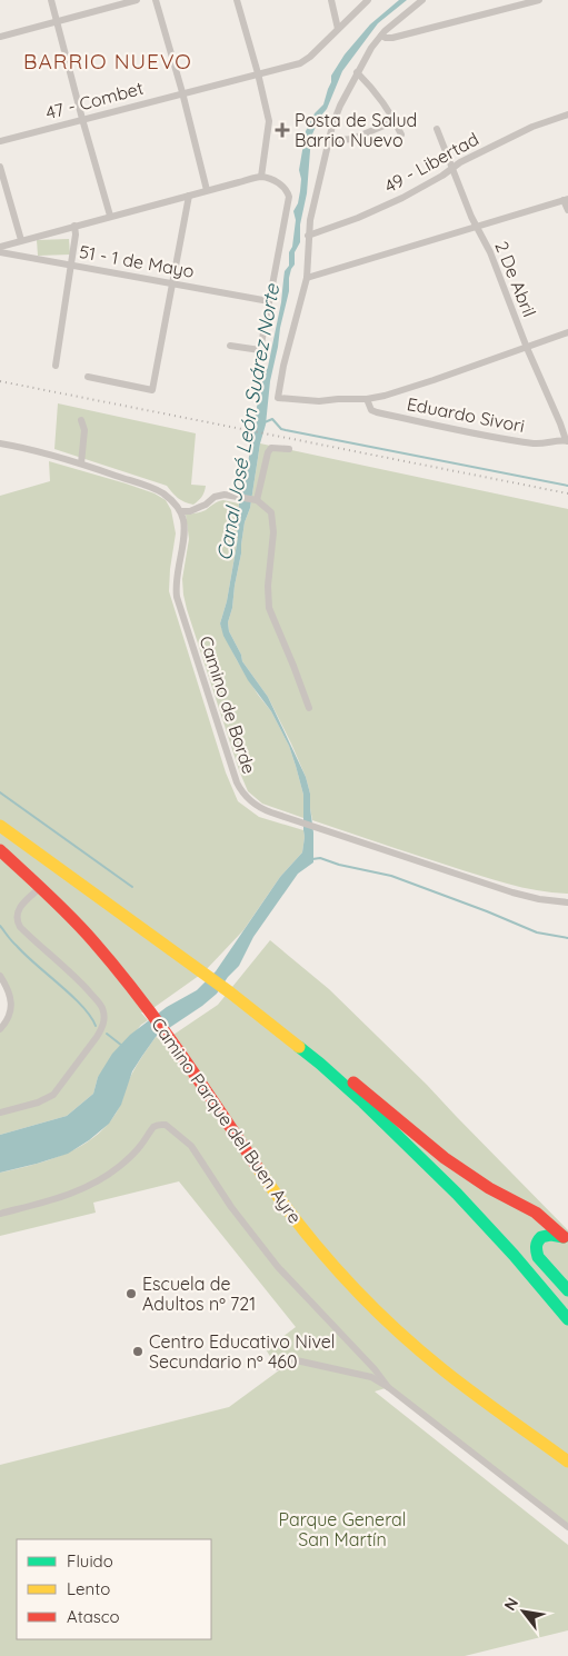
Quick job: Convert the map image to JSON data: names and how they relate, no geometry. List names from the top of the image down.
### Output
{
  "streets": {
    "highway": ["Camino Parque del Buen Ayre"],
    "street": [
      "47 - Combet",
      "49 - Libertad",
      "51 - 1 de Mayo",
      "2 De Abril",
      "Eduardo Sivori",
      "Camino de Borde"
    ]
  },
  "crossings": [
    ["49 - Libertad", "2 De Abril"],
    ["2 De Abril", "Eduardo Sivori"]
  ],
  "districts": ["BARRIO NUEVO"],
  "water": ["Canal José León Suárez Norte"],
  "parks": ["Parque General San Martín"],
  "places": {
    "health": ["Posta de Salud Barrio Nuevo"],
    "other": ["Escuela de Adultos nº 721", "Centro Educativo Nivel Secundario nº 460"]
  },
  "legend": ["Fluido", "Lento", "Atasco"],
  "north": "top left"
}
